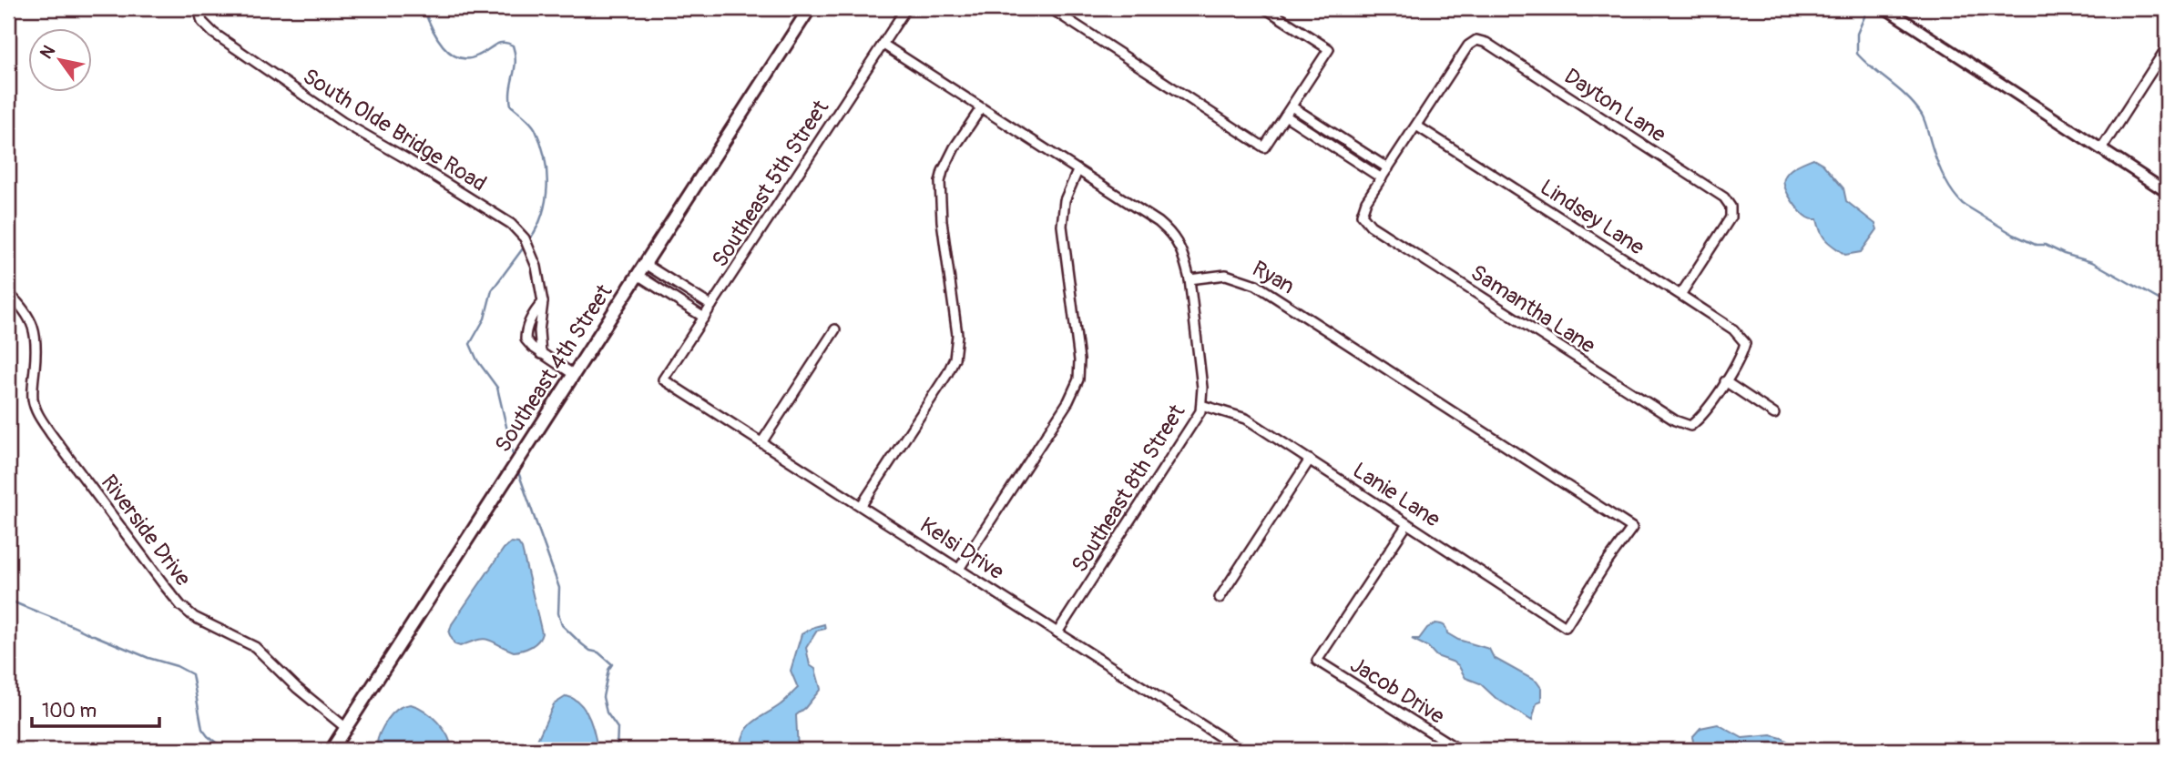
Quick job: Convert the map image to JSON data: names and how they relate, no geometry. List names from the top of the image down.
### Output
{
  "streets": {
    "main road": ["Southeast 4th Street"],
    "street": [
      "Dayton Lane",
      "South Olde Bridge Road",
      "Southeast 5th Street",
      "Lindsey Lane",
      "Ryan",
      "Samantha Lane",
      "Southeast 8th Street",
      "Lanie Lane",
      "Riverside Drive",
      "Kelsi Drive",
      "Jacob Drive"
    ]
  },
  "crossings": [
    ["Dayton Lane", "Lindsey Lane"],
    ["Southeast 5th Street", "Kelsi Drive"],
    ["Lindsey Lane", "Samantha Lane"],
    ["Ryan", "Southeast 8th Street"],
    ["Ryan", "Lanie Lane"],
    ["Southeast 4th Street", "Riverside Drive"],
    ["Southeast 8th Street", "Lanie Lane"],
    ["Southeast 8th Street", "Kelsi Drive"],
    ["Lanie Lane", "Jacob Drive"]
  ],
  "scale_bar": "100 m",
  "north": "top left"
}
